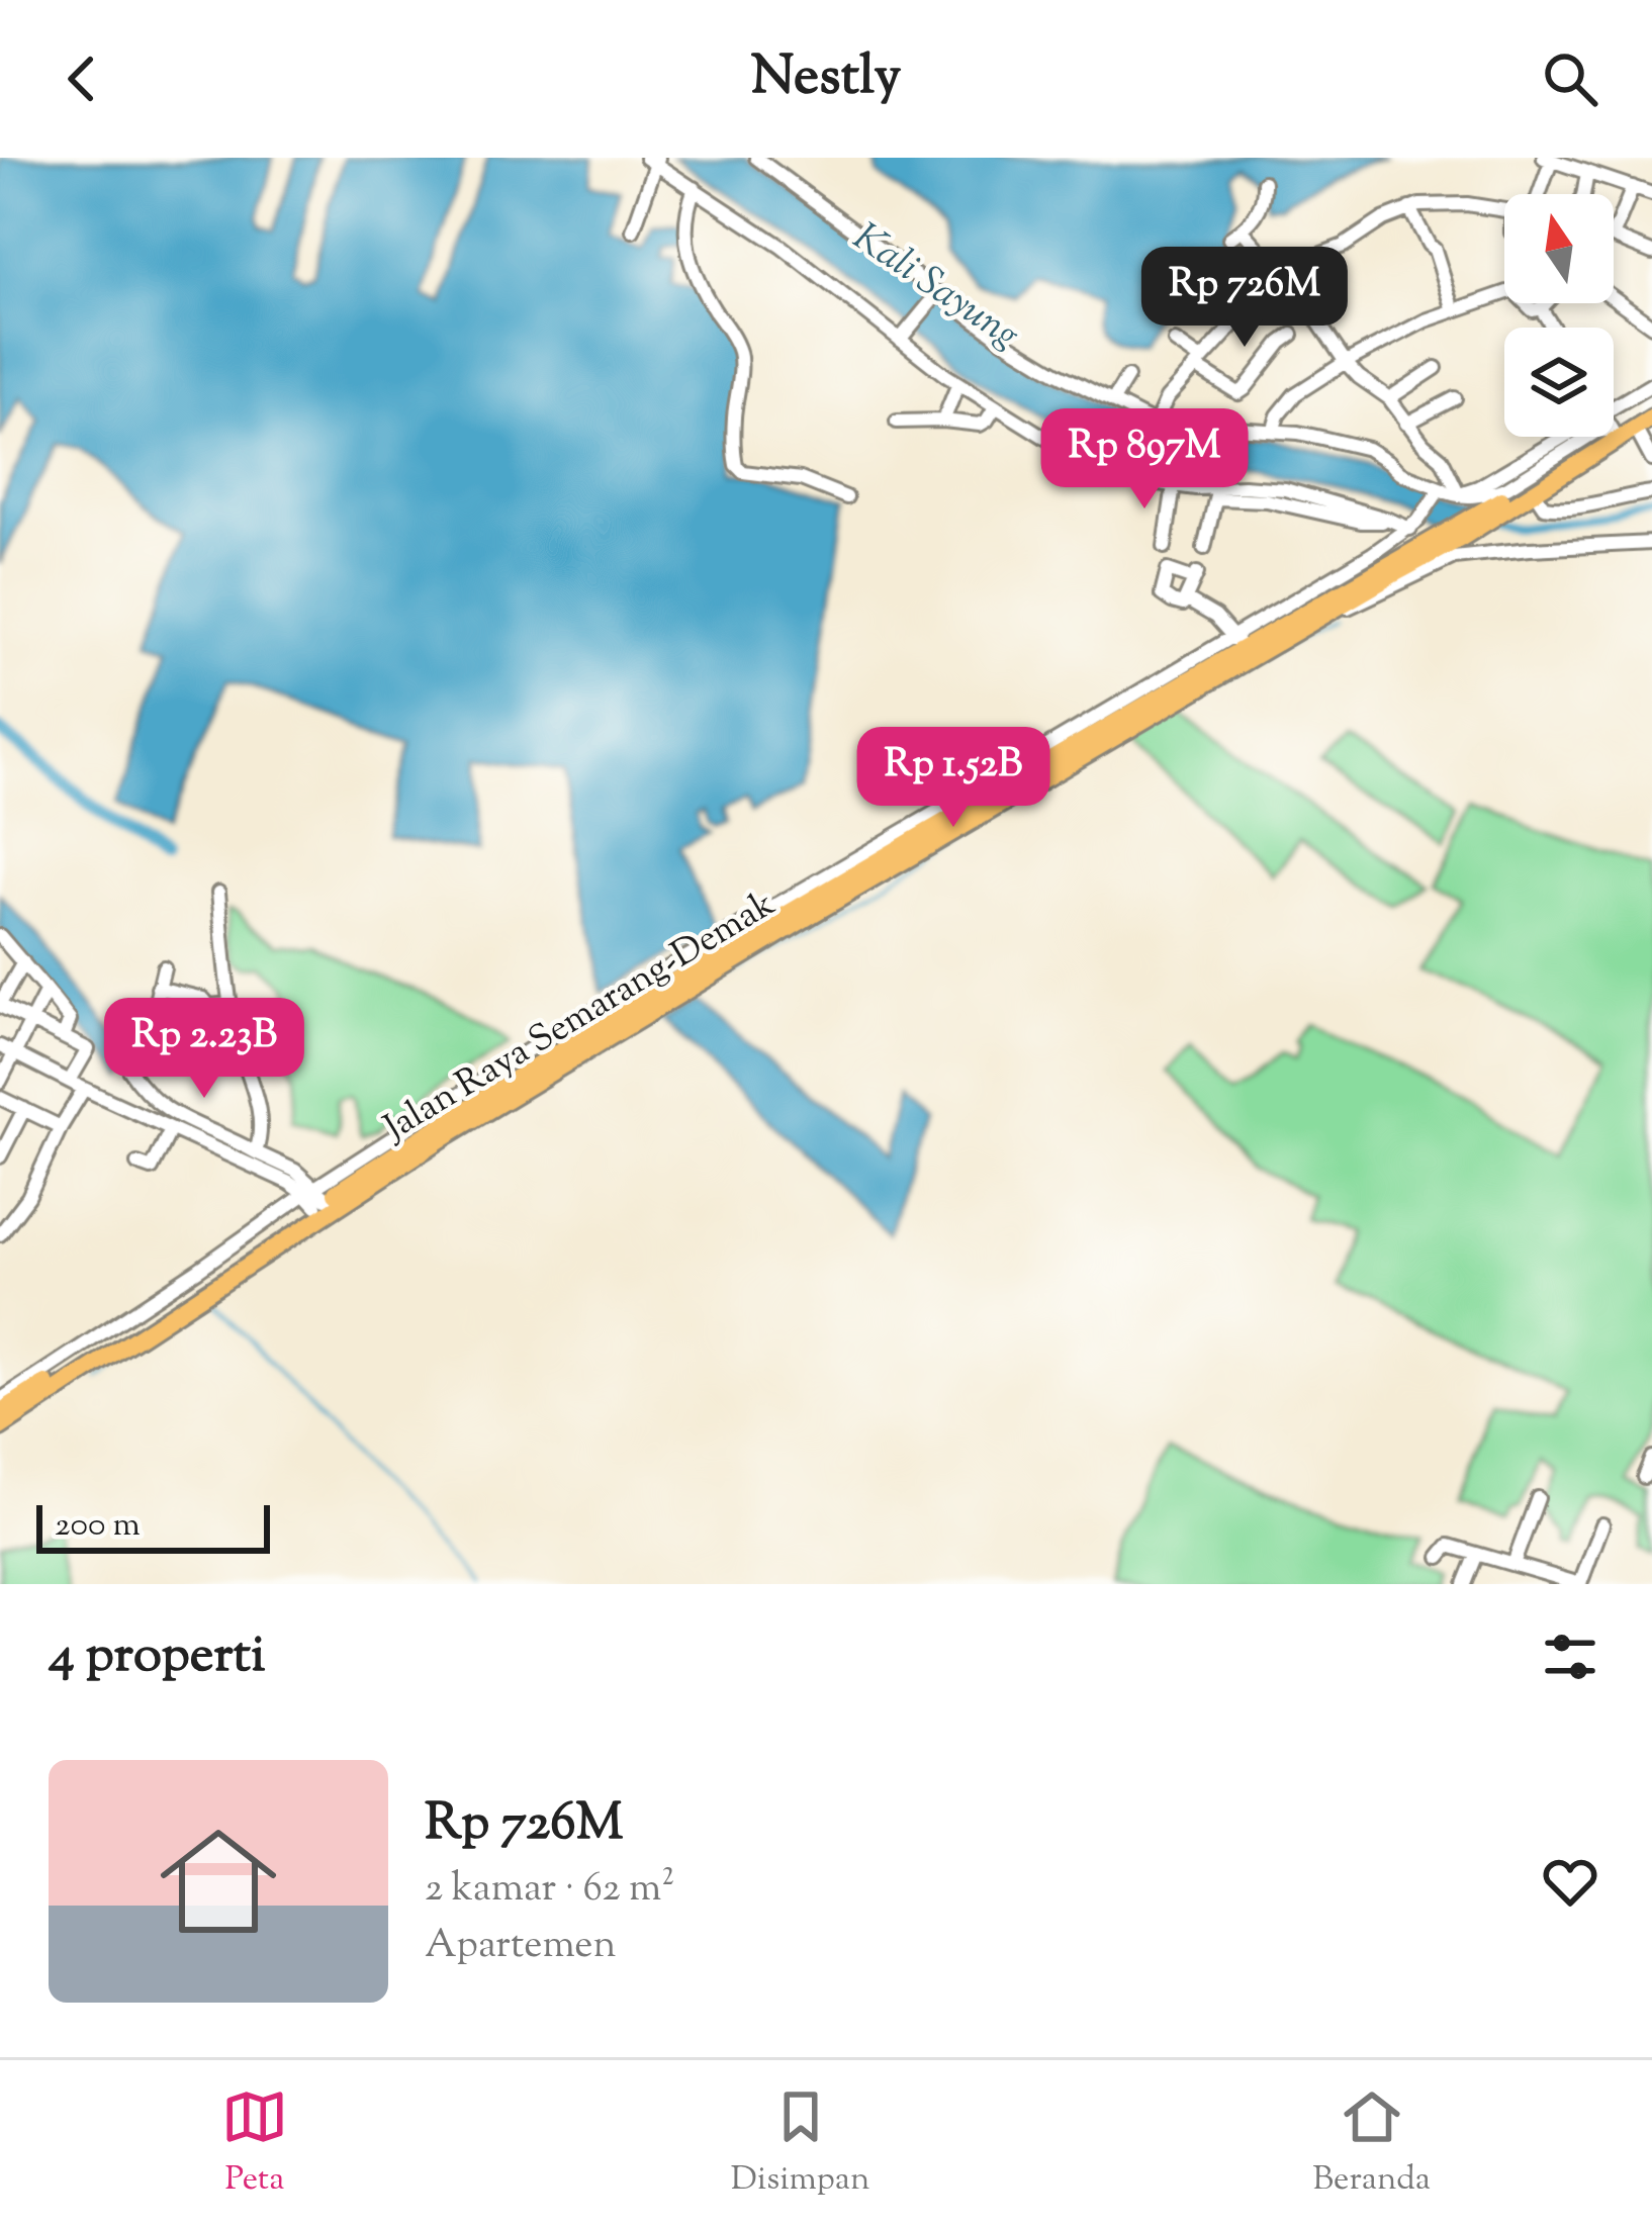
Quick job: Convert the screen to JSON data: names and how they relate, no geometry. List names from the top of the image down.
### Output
{
  "streets": {
    "highway": ["Jalan Raya Semarang-Demak"]
  },
  "water": ["Kali Sayung"],
  "scale_bar": "200 m",
  "north": "top",
  "page": {
    "header": "Nestly",
    "price": [
      "Rp 726M",
      "Rp 897M",
      "Rp 1.52B",
      "Rp 2.23B"
    ],
    "scale": "200 m",
    "heading": "4 properti",
    "list": [
      {
        "name": "Rp 726M",
        "note": "2 kamar · 62 m² · Apartemen"
      }
    ],
    "tabs": ["Peta", "Disimpan", "Beranda"]
  }
}
